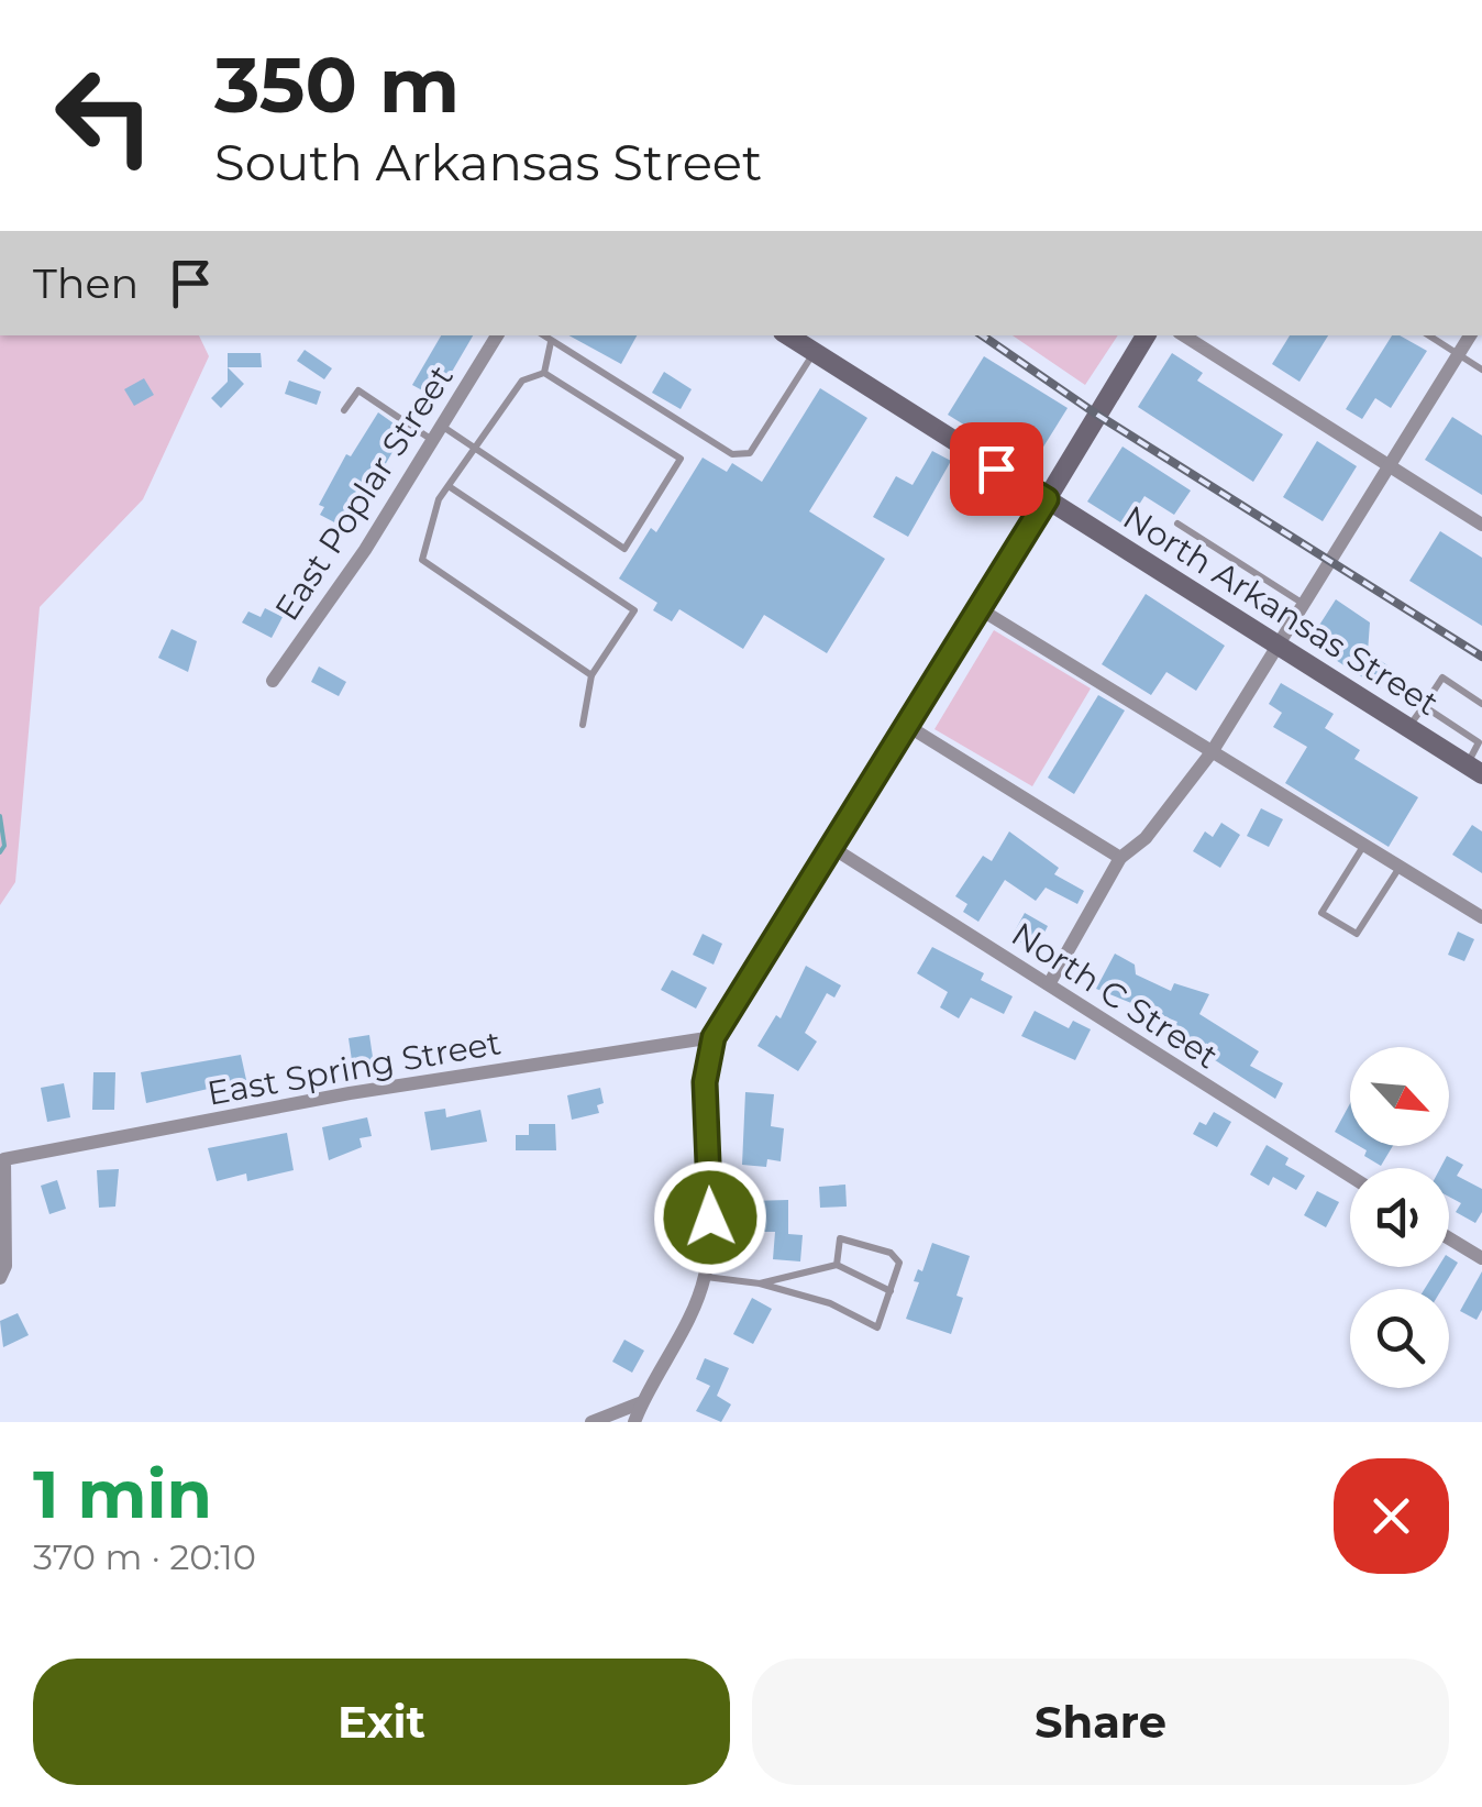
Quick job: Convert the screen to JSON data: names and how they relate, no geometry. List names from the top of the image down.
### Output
{
  "streets": {
    "street": [
      "East Poplar Street",
      "North Arkansas Street",
      "North C Street",
      "East Spring Street"
    ]
  },
  "north": "bottom right",
  "page": {
    "turn": ["350 m", "South Arkansas Street"],
    "then": "Then",
    "heading": ["1 min", "370 m · 20:10"],
    "buttons": ["Exit", "Share"]
  }
}
